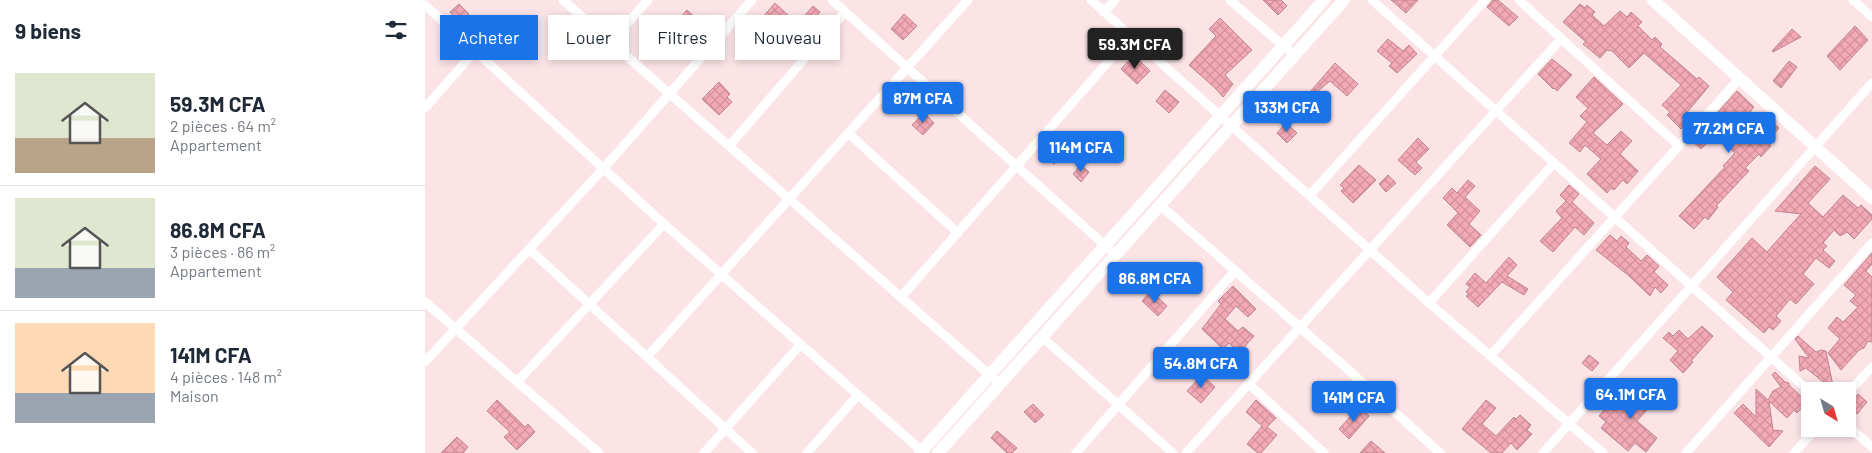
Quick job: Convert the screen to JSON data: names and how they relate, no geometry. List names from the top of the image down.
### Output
{
  "north": "bottom right",
  "page": {
    "heading": "9 biens",
    "chip": [
      "Acheter",
      "Louer",
      "Filtres",
      "Nouveau"
    ],
    "price": [
      "59.3M CFA",
      "87M CFA",
      "133M CFA",
      "77.2M CFA",
      "114M CFA",
      "86.8M CFA",
      "54.8M CFA",
      "64.1M CFA",
      "141M CFA"
    ],
    "list": [
      {
        "name": "59.3M CFA",
        "note": "2 pièces · 64 m² · Appartement"
      },
      {
        "name": "86.8M CFA",
        "note": "3 pièces · 86 m² · Appartement"
      },
      {
        "name": "141M CFA",
        "note": "4 pièces · 148 m² · Maison"
      }
    ]
  }
}
